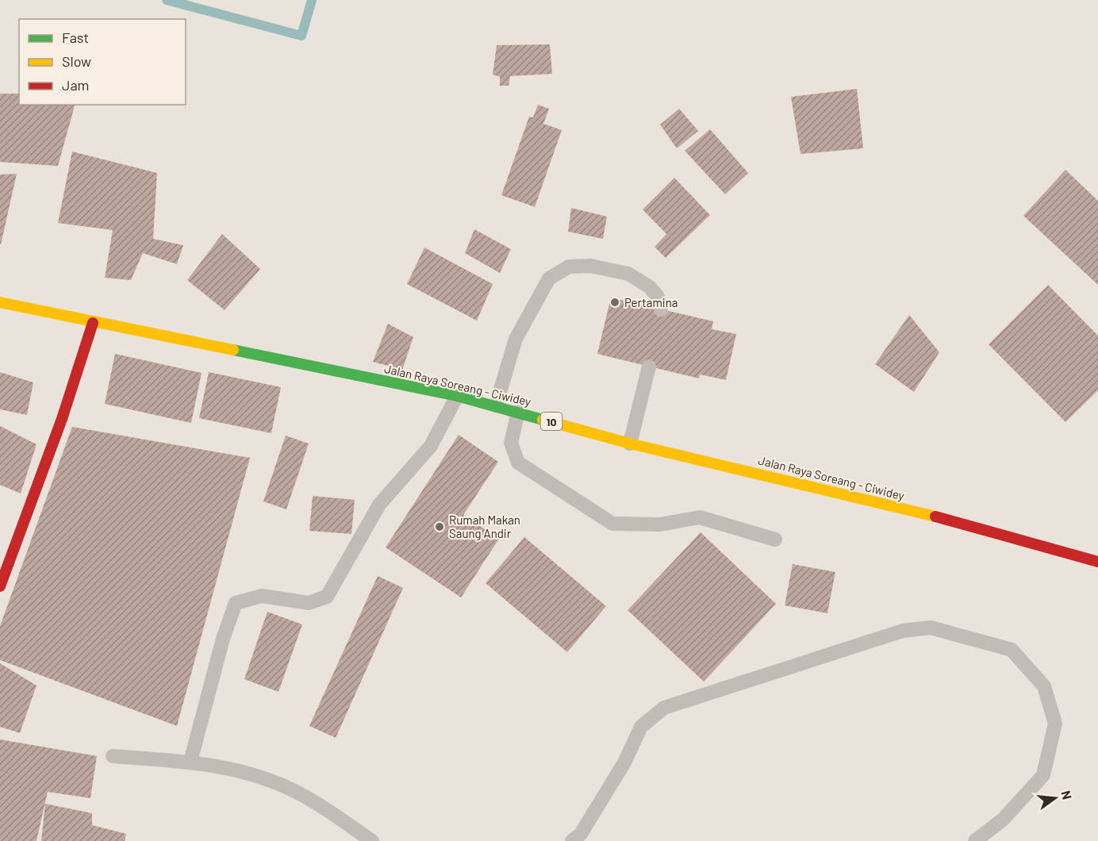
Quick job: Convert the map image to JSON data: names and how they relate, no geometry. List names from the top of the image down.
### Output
{
  "streets": {
    "main road": ["Jalan Raya Soreang - Ciwidey", "10"]
  },
  "places": ["Pertamina", "Rumah Makan Saung Andir"],
  "legend": ["Fast", "Slow", "Jam"],
  "north": "right"
}
